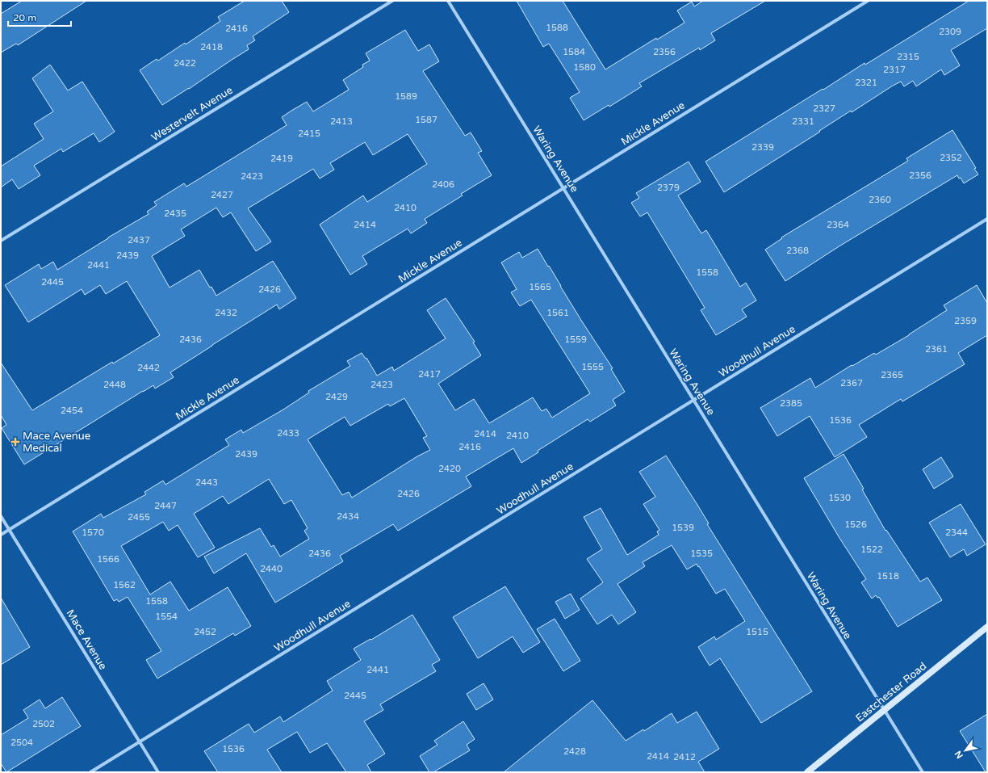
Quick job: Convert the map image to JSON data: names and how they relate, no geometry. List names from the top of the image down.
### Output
{
  "streets": {
    "main road": ["Eastchester Road"],
    "street": [
      "Westervelt Avenue",
      "Mickle Avenue",
      "Waring Avenue",
      "Woodhull Avenue",
      "Mace Avenue"
    ]
  },
  "crossings": [
    ["Mickle Avenue", "Waring Avenue"],
    ["Mickle Avenue", "Mace Avenue"],
    ["Waring Avenue", "Woodhull Avenue"],
    ["Waring Avenue", "Eastchester Road"],
    ["Woodhull Avenue", "Mace Avenue"]
  ],
  "places": {
    "health": ["Mace Avenue Medical"]
  },
  "house_numbers": [
    "1588",
    "2416",
    "2309",
    "2418",
    "1584",
    "2356",
    "2315",
    "2422",
    "1580",
    "2317",
    "2321",
    "1589",
    "2327",
    "1587",
    "2413",
    "2331",
    "2415",
    "2339",
    "2352",
    "2419",
    "2356",
    "2423",
    "2406",
    "2379",
    "2427",
    "2360",
    "2410",
    "2435",
    "2414",
    "2364",
    "2437",
    "2368",
    "2439",
    "2441",
    "1558",
    "2445",
    "1565",
    "2426",
    "2432",
    "1561",
    "2359",
    "2436",
    "1559",
    "2361",
    "1555",
    "2442",
    "2417",
    "2365",
    "2367",
    "2448",
    "2423",
    "2429",
    "2385",
    "2454",
    "1536",
    "2433",
    "2414",
    "2410",
    "2416",
    "2439",
    "2420",
    "2443",
    "2426",
    "1530",
    "2447",
    "2434",
    "2455",
    "1526",
    "1539",
    "1570",
    "2344",
    "1522",
    "2436",
    "1535",
    "1566",
    "2440",
    "1518",
    "1562",
    "1558",
    "1554",
    "2452",
    "1515",
    "2441",
    "2445",
    "2502",
    "2504",
    "1536",
    "2428",
    "2414",
    "2412"
  ],
  "scale_bar": "20 m",
  "north": "bottom left"
}
